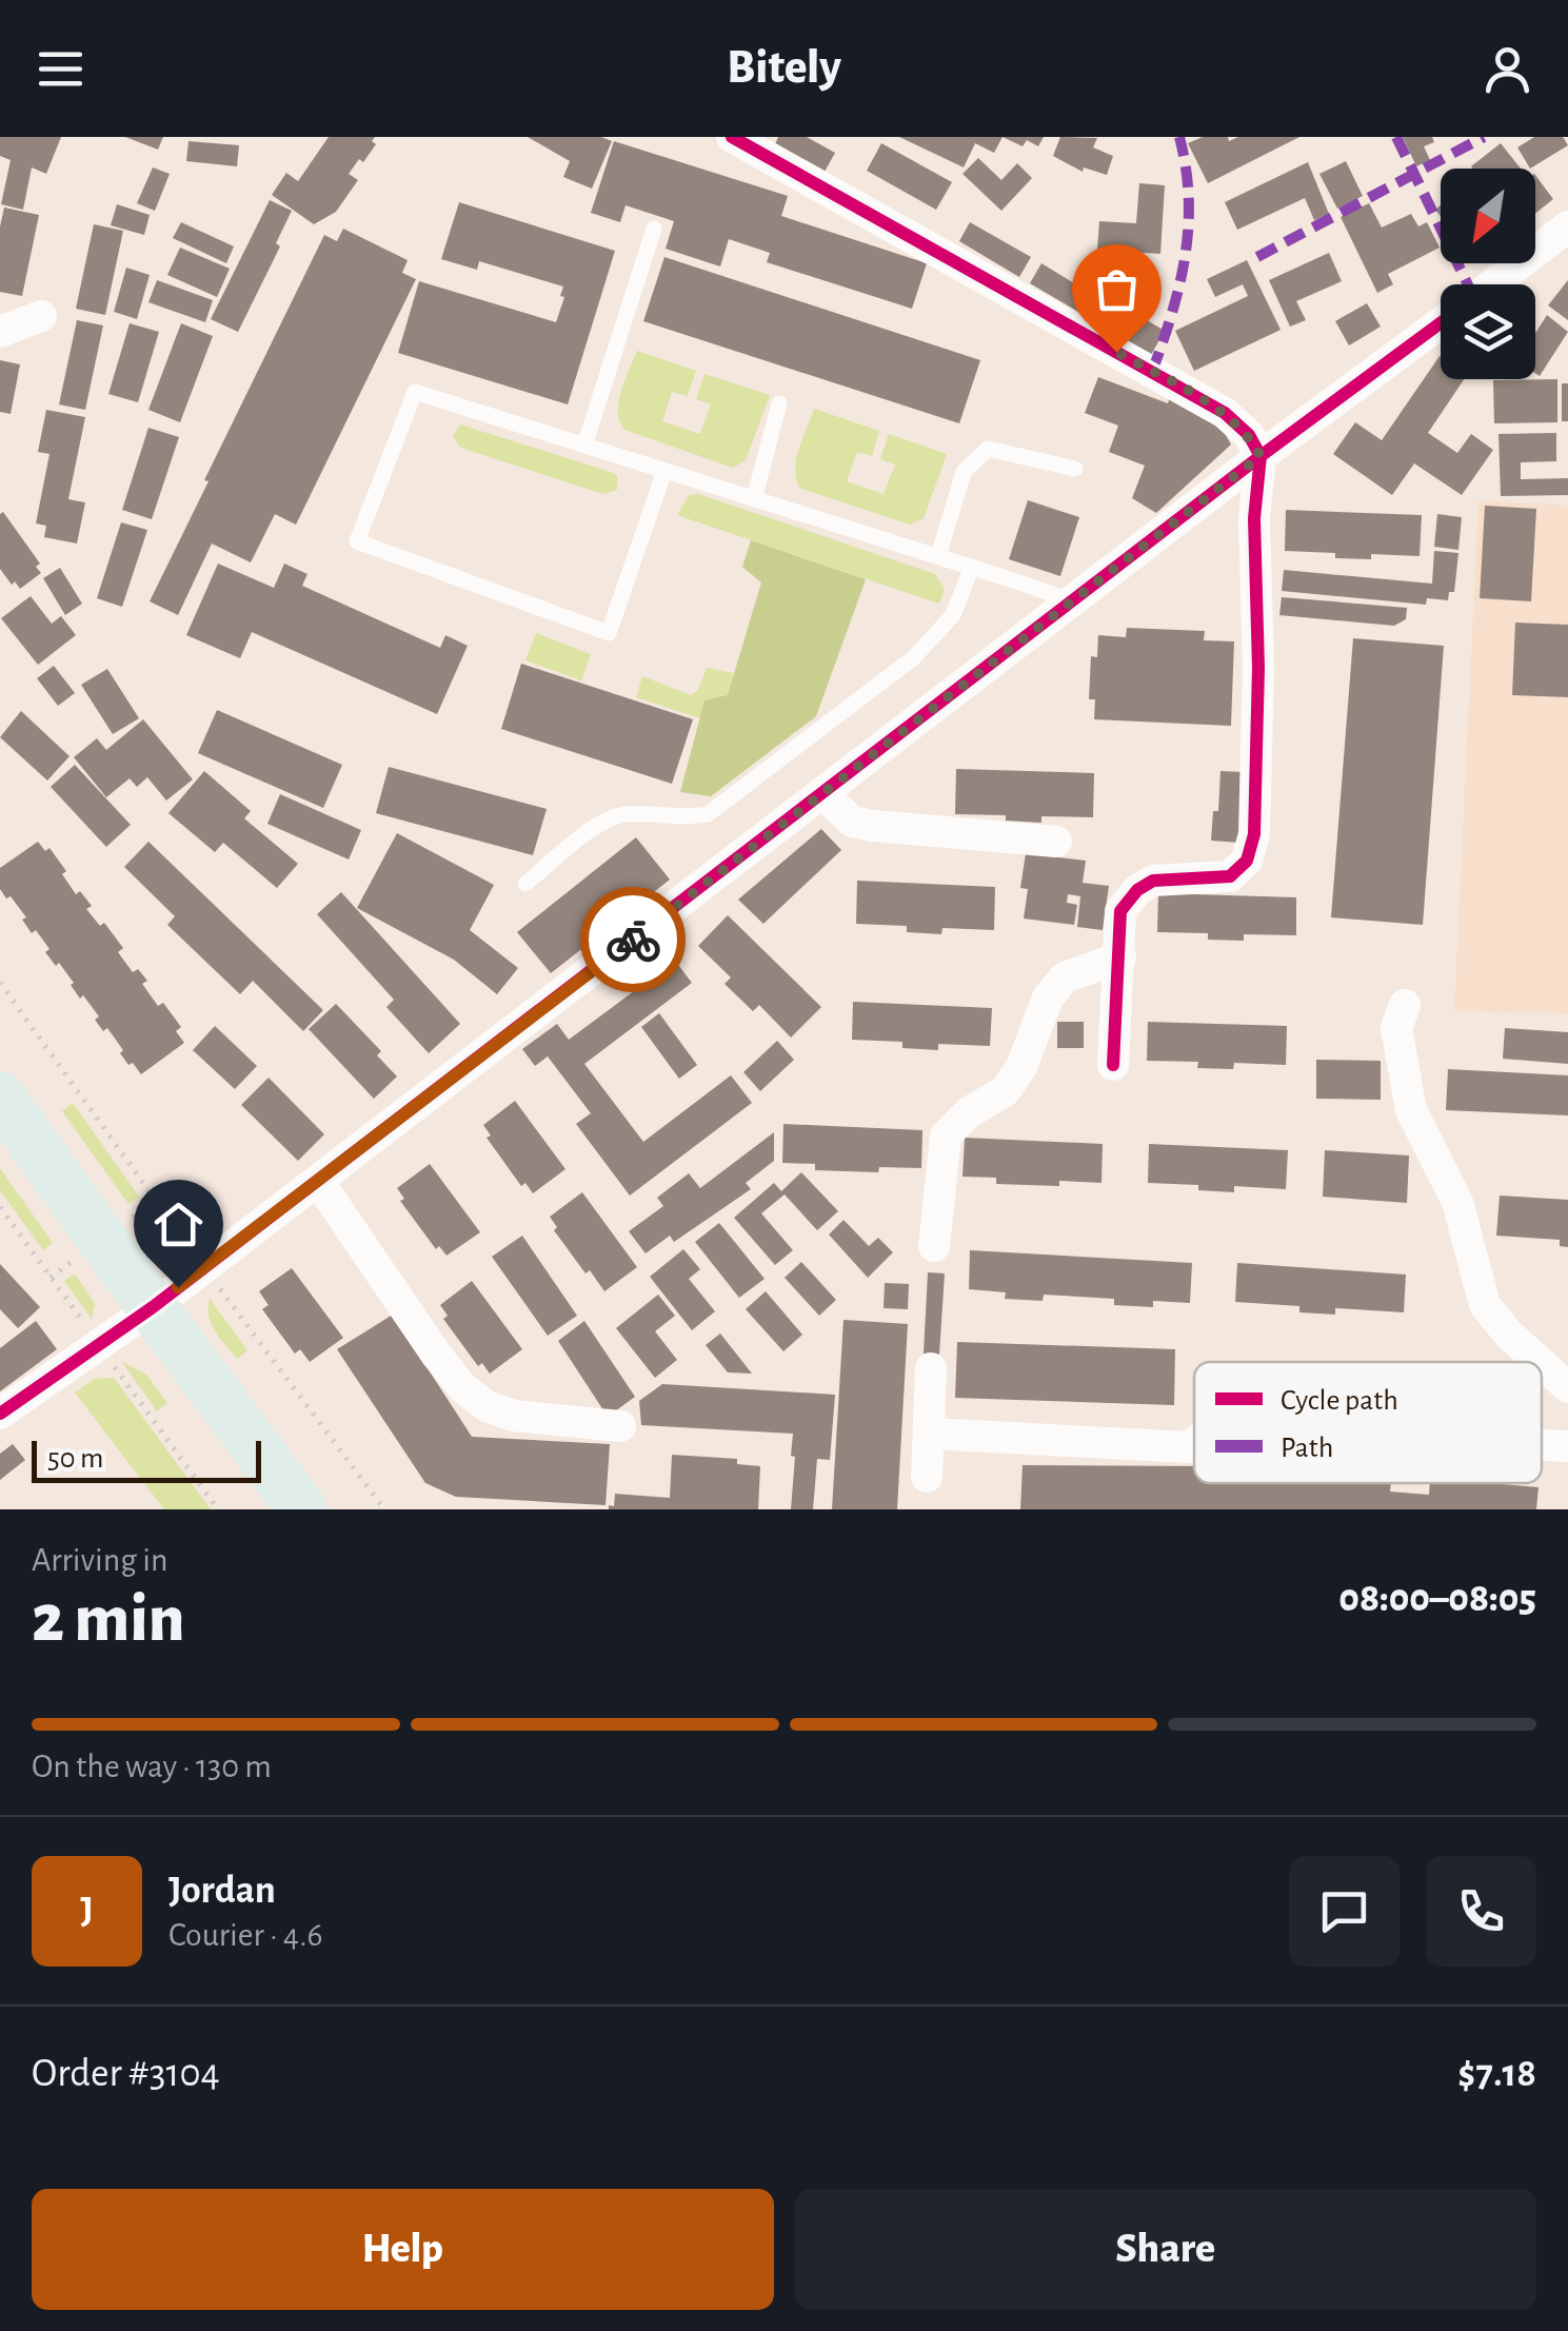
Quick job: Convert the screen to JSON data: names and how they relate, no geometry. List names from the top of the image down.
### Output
{
  "legend": ["Cycle path", "Path"],
  "scale_bar": "50 m",
  "north": "bottom left",
  "page": {
    "header": "Bitely",
    "scale": "50 m",
    "heading": ["2 min", "Arriving in", "08:00–08:05"],
    "panel": [
      "Jordan",
      "Courier · 4.6",
      "Order #3104",
      "$7.18"
    ],
    "bar": "On the way · 130 m",
    "round": "J",
    "buttons": ["Help", "Share"]
  }
}
